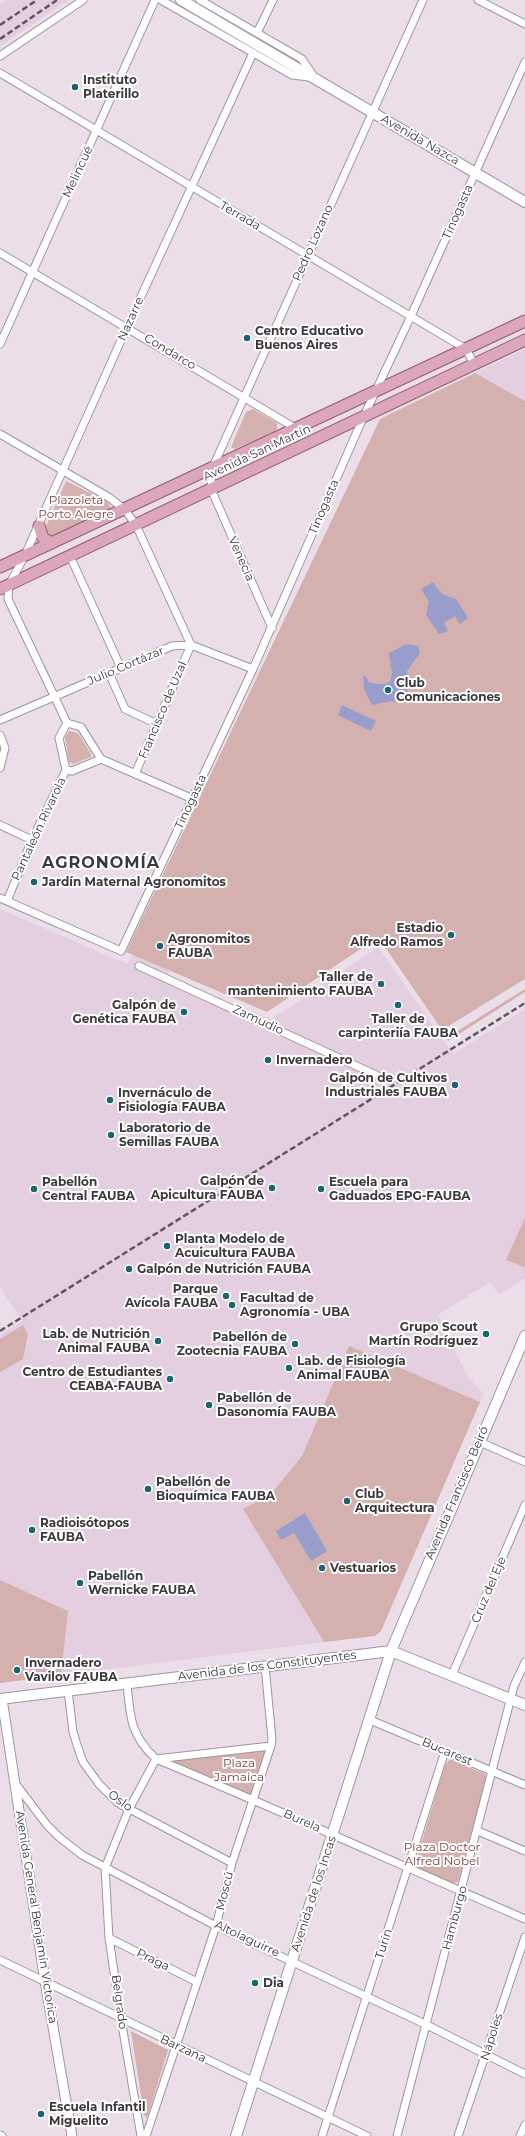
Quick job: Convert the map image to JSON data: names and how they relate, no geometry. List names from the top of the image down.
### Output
{
  "streets": {
    "main road": [
      "Avenida Nazca",
      "Avenida San Martín",
      "Avenida Francisco Beiró",
      "Avenida de los Constituyentes",
      "Avenida de los Incas"
    ],
    "street": [
      "Melincué",
      "Tinogasta",
      "Terrada",
      "Pedro Lozano",
      "Nazarre",
      "Condarco",
      "Venecia",
      "Julio Cortázar",
      "Francisco de Uzal",
      "Pantaleón Rivarola",
      "Zamudio",
      "Cruz del Eje",
      "Bucarest",
      "Oslo",
      "Burela",
      "Moscú",
      "Avenida General Benjamín Victorica",
      "Hamburgo",
      "Altolaguirre",
      "Turín",
      "Praga",
      "Belgrado",
      "Nápoles",
      "Barzana"
    ]
  },
  "crossings": [
    ["Avenida Nazca", "Tinogasta"],
    ["Avenida Nazca", "Pedro Lozano"],
    ["Avenida Nazca", "Nazarre"],
    ["Melincué", "Terrada"],
    ["Melincué", "Condarco"],
    ["Tinogasta", "Terrada"],
    ["Tinogasta", "Avenida San Martín"],
    ["Tinogasta", "Venecia"],
    ["Tinogasta", "Julio Cortázar"],
    ["Tinogasta", "Pantaleón Rivarola"],
    ["Terrada", "Pedro Lozano"],
    ["Terrada", "Nazarre"],
    ["Terrada", "Avenida San Martín"],
    ["Pedro Lozano", "Condarco"],
    ["Pedro Lozano", "Avenida San Martín"],
    ["Pedro Lozano", "Venecia"],
    ["Nazarre", "Condarco"],
    ["Nazarre", "Avenida San Martín"],
    ["Condarco", "Avenida San Martín"],
    ["Avenida San Martín", "Venecia"],
    ["Julio Cortázar", "Francisco de Uzal"],
    ["Avenida Francisco Beiró", "Avenida de los Constituyentes"],
    ["Avenida Francisco Beiró", "Avenida de los Incas"],
    ["Cruz del Eje", "Avenida de los Constituyentes"],
    ["Avenida de los Constituyentes", "Oslo"],
    ["Avenida de los Constituyentes", "Burela"],
    ["Avenida de los Constituyentes", "Moscú"],
    ["Avenida de los Constituyentes", "Avenida de los Incas"],
    ["Avenida de los Constituyentes", "Avenida General Benjamín Victorica"],
    ["Avenida de los Constituyentes", "Hamburgo"],
    ["Bucarest", "Avenida de los Incas"],
    ["Bucarest", "Hamburgo"],
    ["Bucarest", "Turín"],
    ["Oslo", "Moscú"],
    ["Burela", "Moscú"],
    ["Burela", "Avenida de los Incas"],
    ["Burela", "Hamburgo"],
    ["Burela", "Turín"],
    ["Moscú", "Altolaguirre"],
    ["Moscú", "Praga"],
    ["Moscú", "Barzana"],
    ["Avenida de los Incas", "Altolaguirre"],
    ["Avenida de los Incas", "Barzana"],
    ["Avenida General Benjamín Victorica", "Altolaguirre"],
    ["Avenida General Benjamín Victorica", "Barzana"],
    ["Hamburgo", "Altolaguirre"],
    ["Altolaguirre", "Turín"],
    ["Altolaguirre", "Belgrado"],
    ["Altolaguirre", "Nápoles"],
    ["Turín", "Barzana"],
    ["Praga", "Belgrado"],
    ["Belgrado", "Barzana"]
  ],
  "districts": ["AGRONOMÍA"],
  "parks": ["Plazoleta Porto Alegre", "Plaza Jamaica", "Plaza Doctor Alfred Nobel"],
  "places": [
    "Instituto Platerillo",
    "Centro Educativo Buenos Aires",
    "Club Comunicaciones",
    "Jardín Maternal Agronomitos",
    "Estadio Alfredo Ramos",
    "Agronomitos FAUBA",
    "Taller de mantenimiento FAUBA",
    "Taller de carpinteriía FAUBA",
    "Galpón de Genética FAUBA",
    "Invernadero",
    "Galpón de Cultivos Industriales FAUBA",
    "Invernáculo de Fisiología FAUBA",
    "Laboratorio de Semillas FAUBA",
    "Galpón de Apicultura FAUBA",
    "Pabellón Central FAUBA",
    "Escuela para Gaduados EPG-FAUBA",
    "Planta Modelo de Acuicultura FAUBA",
    "Galpón de Nutrición FAUBA",
    "Parque Avícola FAUBA",
    "Facultad de Agronomía - UBA",
    "Grupo Scout Martín Rodríguez",
    "Lab. de Nutrición Animal FAUBA",
    "Pabellón de Zootecnia FAUBA",
    "Lab. de Fisiología Animal FAUBA",
    "Centro de Estudiantes CEABA-FAUBA",
    "Pabellón de Dasonomía FAUBA",
    "Pabellón de Bioquímica FAUBA",
    "Club Arquitectura",
    "Radioisótopos FAUBA",
    "Vestuarios",
    "Pabellón Wernicke FAUBA",
    "Invernadero Vavilov FAUBA",
    "Dia",
    "Escuela Infantil Miguelito"
  ]
}
